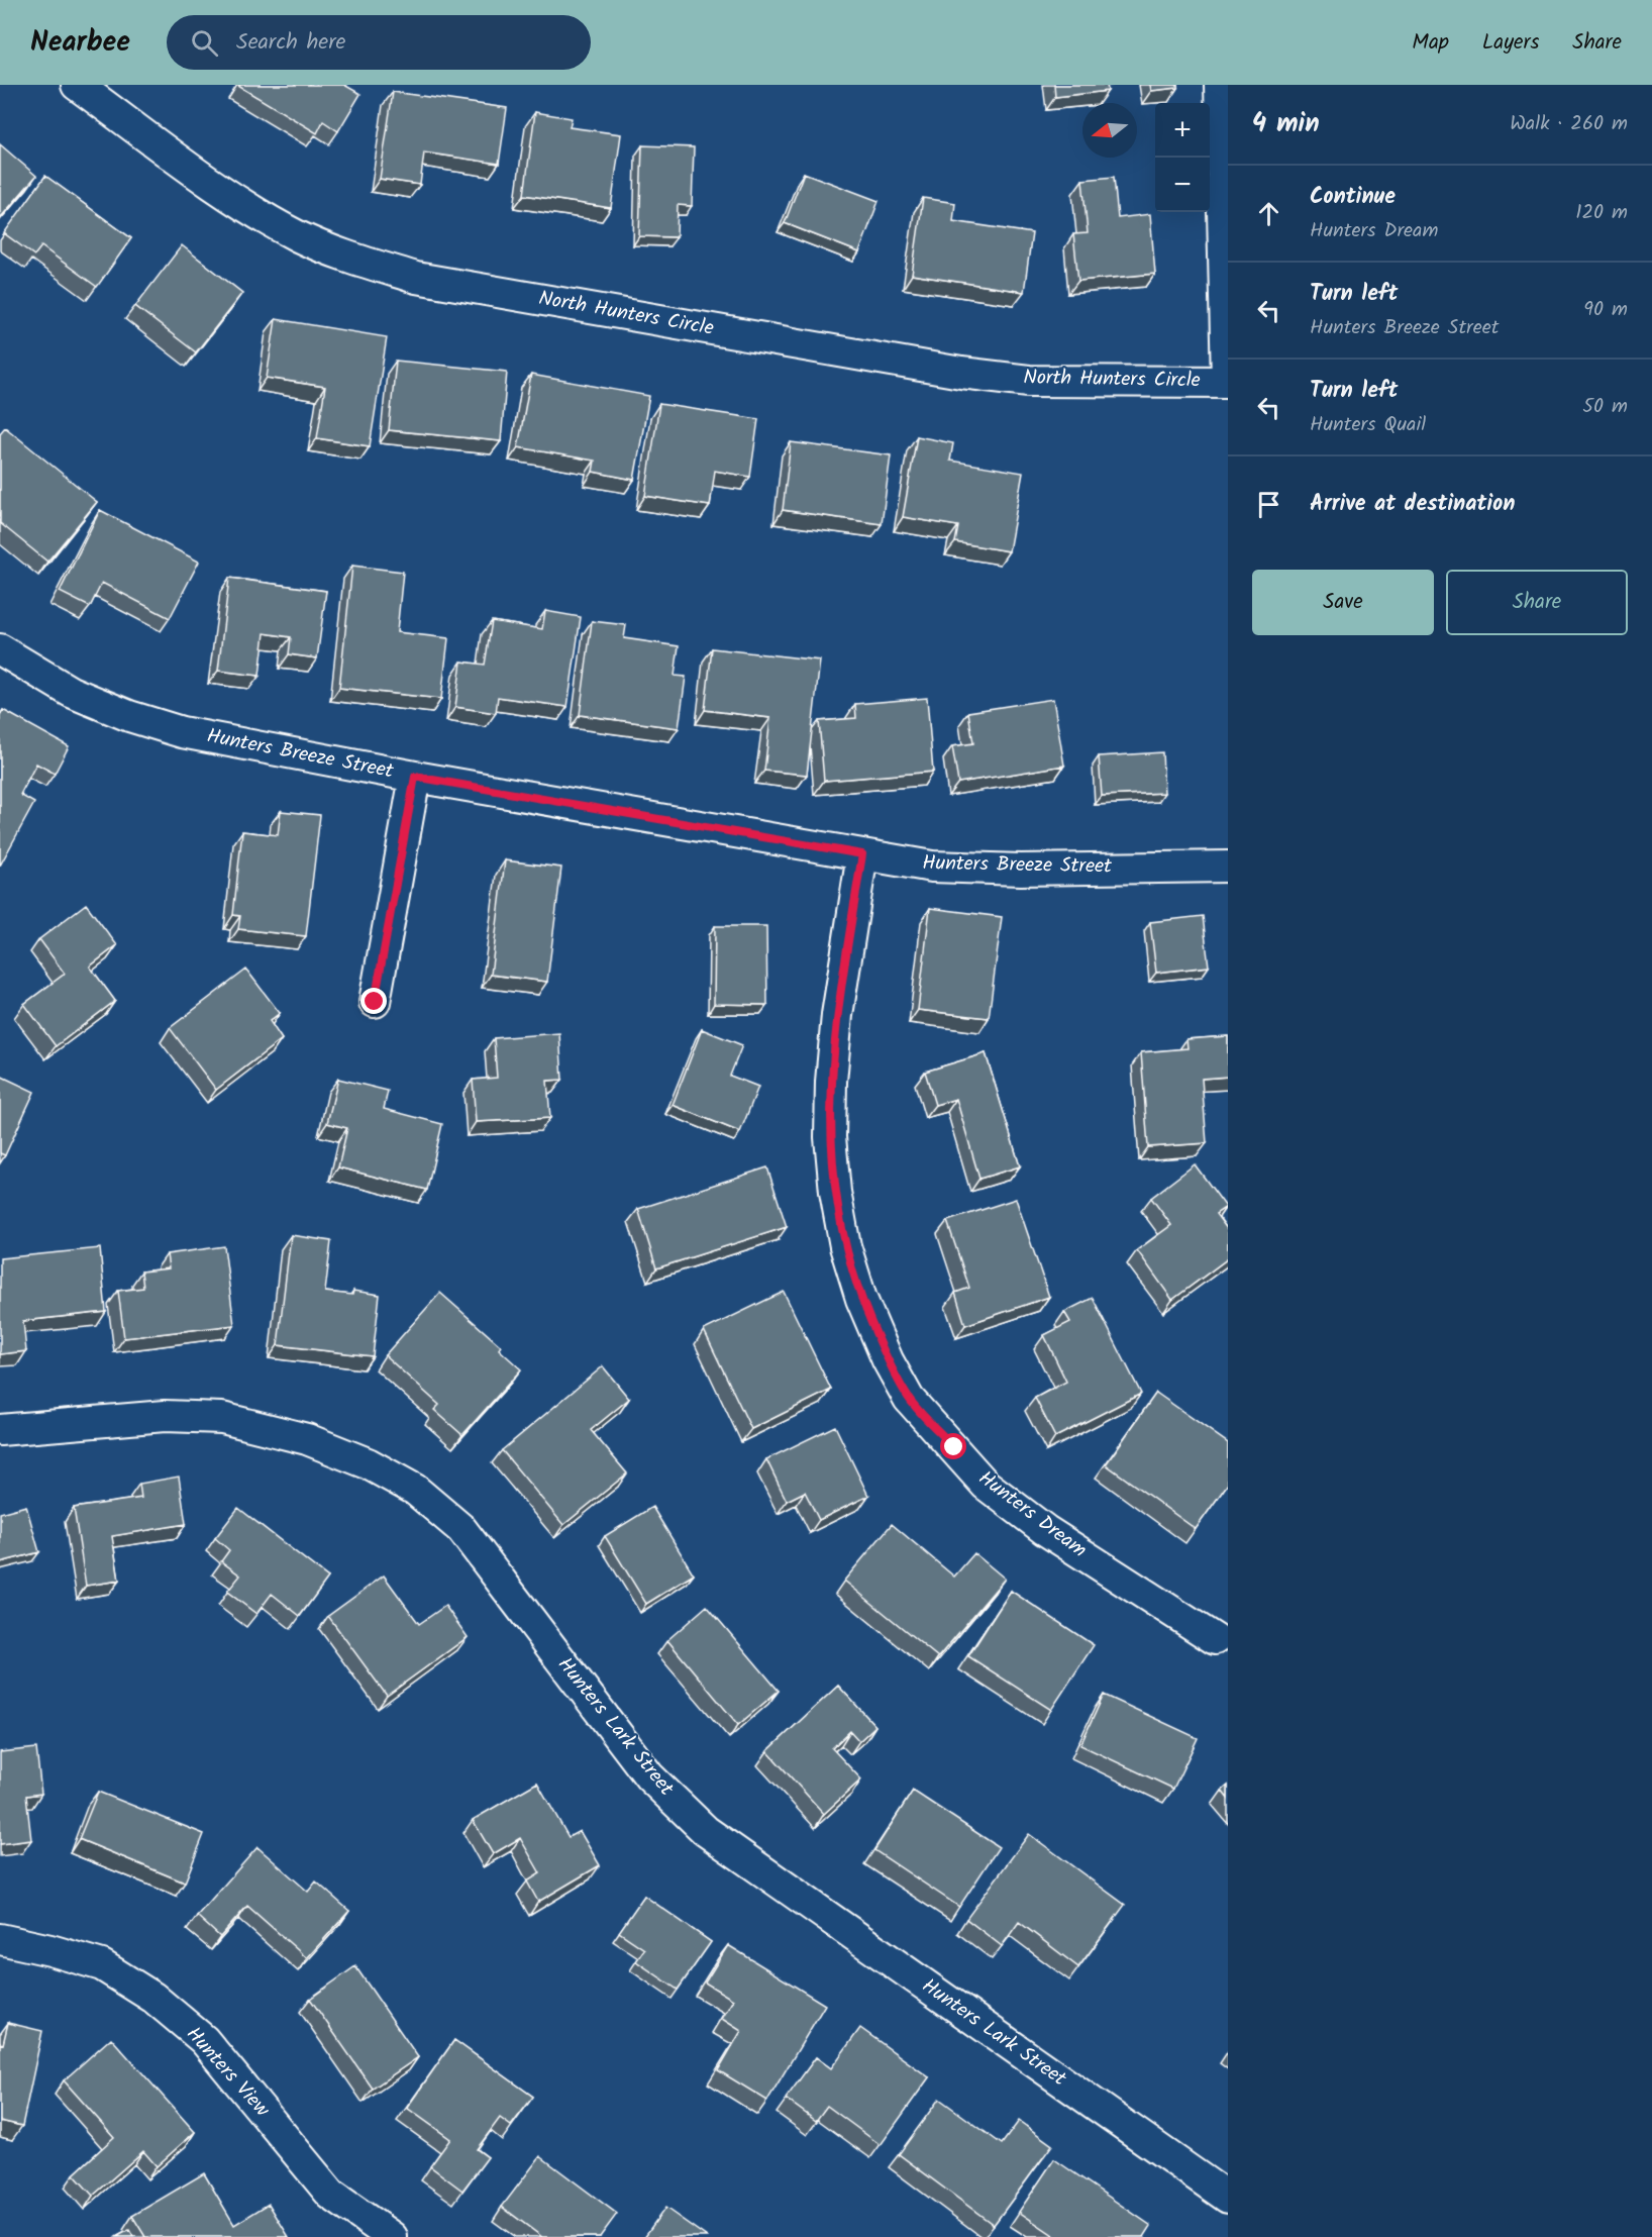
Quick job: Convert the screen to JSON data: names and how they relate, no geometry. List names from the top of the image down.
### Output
{
  "streets": {
    "street": [
      "North Hunters Circle",
      "Hunters Breeze Street",
      "Hunters Dream",
      "Hunters Lark Street",
      "Hunters View"
    ]
  },
  "crossings": [
    ["Hunters Breeze Street", "Hunters Dream"]
  ],
  "north": "left",
  "page": {
    "header": "Nearbee",
    "search": "Search here",
    "nav": ["Map", "Layers", "Share"],
    "heading": ["4 min", "Walk · 260 m"],
    "map_buttons": ["+", "−"],
    "list": [
      ["Continue", "Hunters Dream", "120 m"],
      ["Turn left", "Hunters Breeze Street", "90 m"],
      ["Turn left", "Hunters Quail", "50 m"],
      "Arrive at destination"
    ],
    "buttons": ["Save", "Share"]
  }
}
